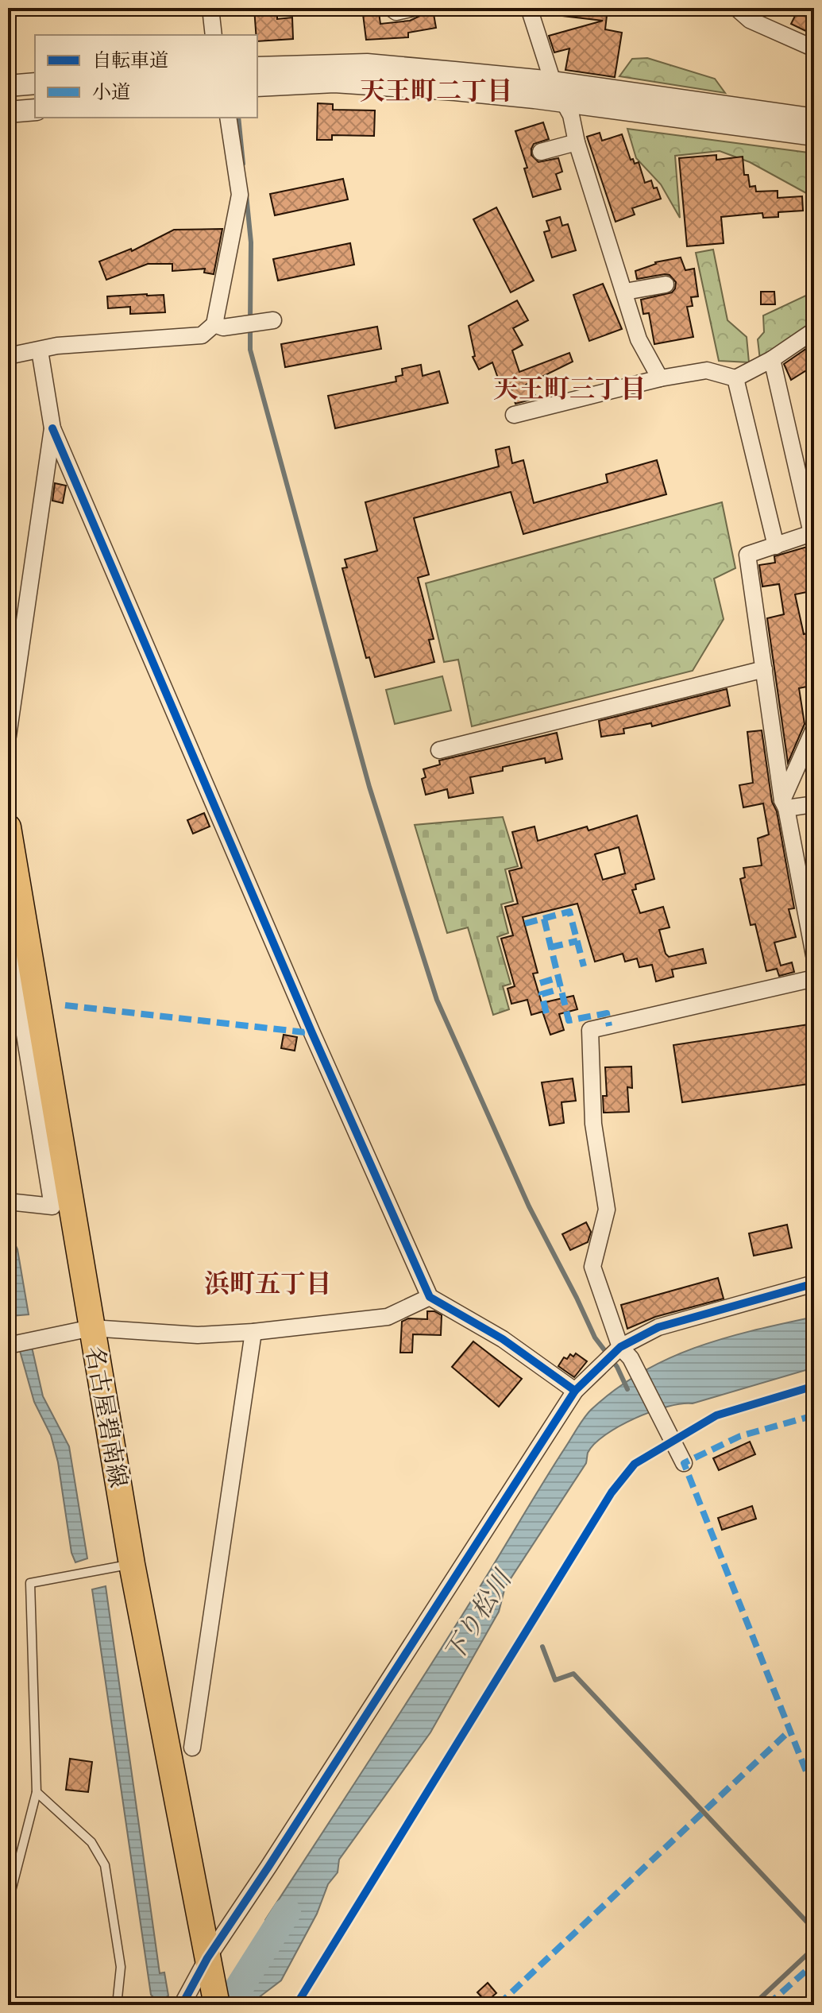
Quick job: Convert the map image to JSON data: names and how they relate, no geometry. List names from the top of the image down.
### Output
{
  "streets": {
    "main road": ["名古屋碧南線"]
  },
  "districts": ["天王町二丁目", "天王町三丁目", "浜町五丁目"],
  "water": ["下り松川"],
  "legend": ["自転車道", "小道"]
}
